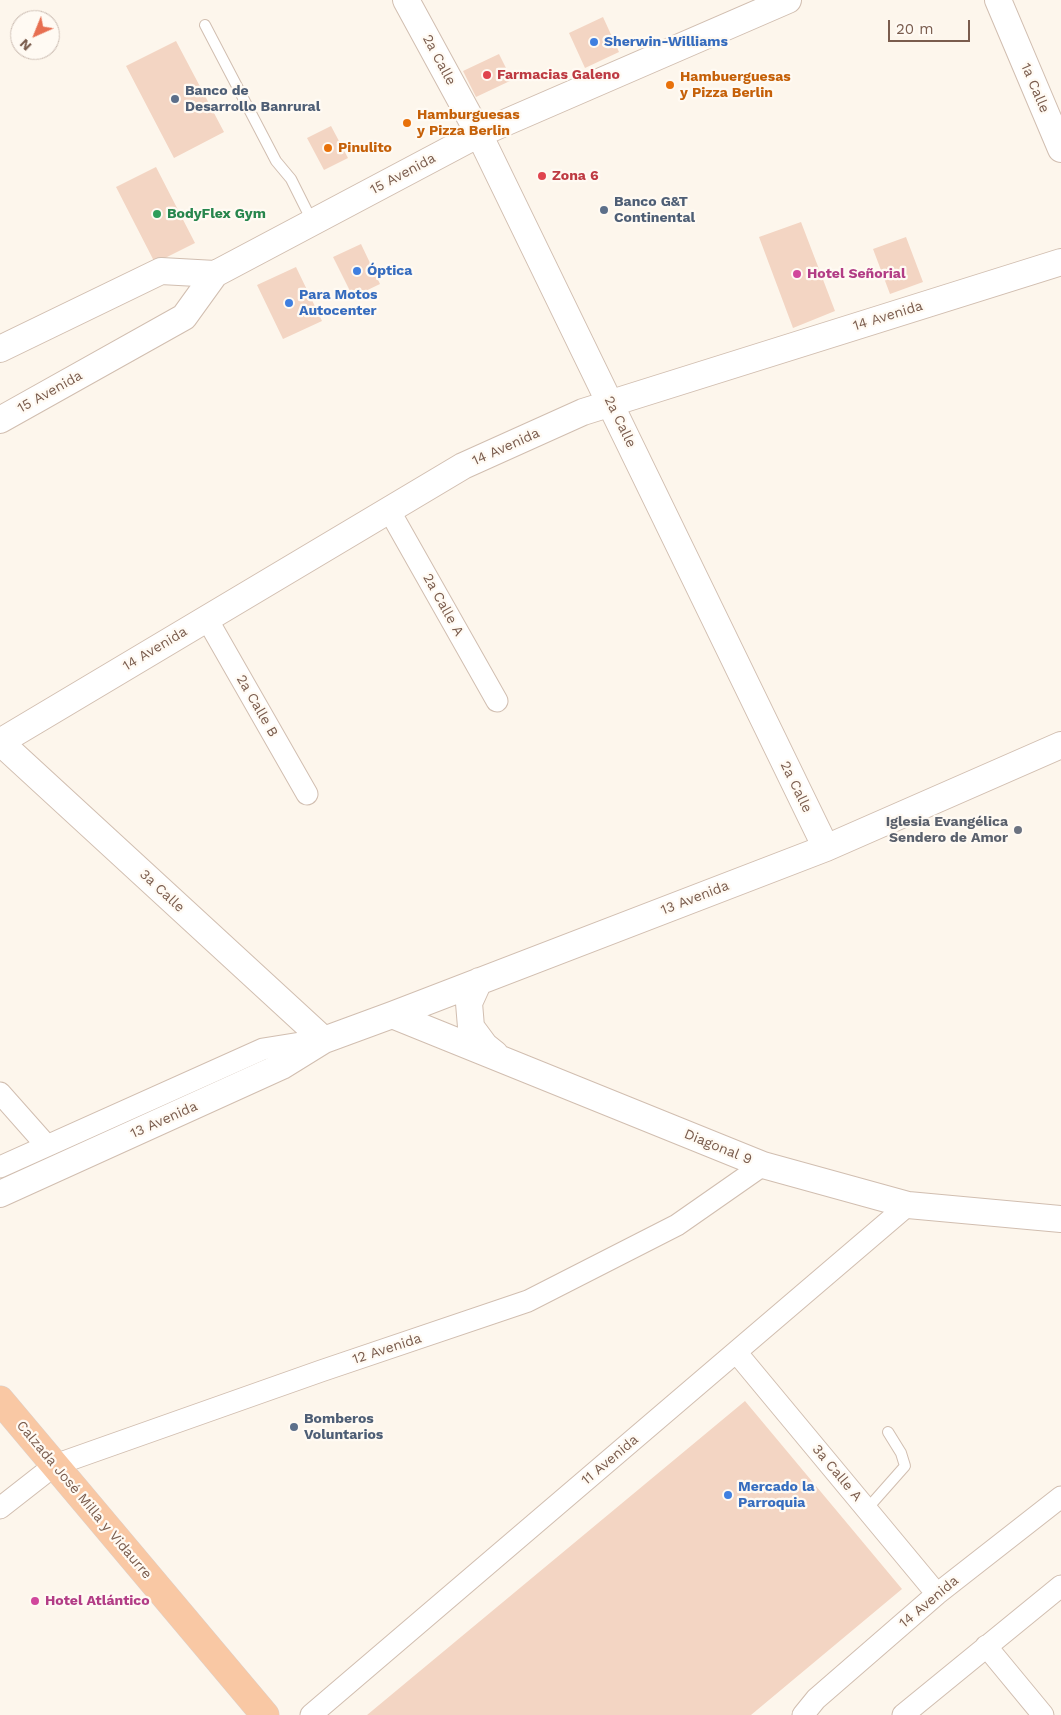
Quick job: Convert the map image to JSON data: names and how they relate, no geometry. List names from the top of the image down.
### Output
{
  "streets": {
    "highway": ["Calzada José Milla y Vidaurre"],
    "street": [
      "2a Calle",
      "1a Calle",
      "15 Avenida",
      "14 Avenida",
      "2a Calle A",
      "2a Calle B",
      "3a Calle",
      "13 Avenida",
      "Diagonal 9",
      "12 Avenida",
      "11 Avenida",
      "3a Calle A"
    ]
  },
  "crossings": [
    ["2a Calle", "15 Avenida"],
    ["2a Calle", "14 Avenida"],
    ["2a Calle", "13 Avenida"],
    ["14 Avenida", "2a Calle A"],
    ["14 Avenida", "2a Calle B"],
    ["14 Avenida", "3a Calle"],
    ["14 Avenida", "3a Calle A"],
    ["3a Calle", "13 Avenida"],
    ["13 Avenida", "Diagonal 9"],
    ["Diagonal 9", "12 Avenida"],
    ["Diagonal 9", "11 Avenida"],
    ["12 Avenida", "Calzada José Milla y Vidaurre"],
    ["11 Avenida", "3a Calle A"]
  ],
  "places": [
    "Sherwin-Williams",
    "Farmacias Galeno",
    "Hambuerguesas y Pizza Berlin",
    "Banco de Desarrollo Banrural",
    "Hamburguesas y Pizza Berlin",
    "Pinulito",
    "Zona 6",
    "Banco G&T Continental",
    "BodyFlex Gym",
    "Óptica",
    "Hotel Señorial",
    "Para Motos Autocenter",
    "Iglesia Evangélica Sendero de Amor",
    "Bomberos Voluntarios",
    "Mercado la Parroquia",
    "Hotel Atlántico"
  ],
  "scale_bar": "20 m",
  "north": "bottom left"
}
